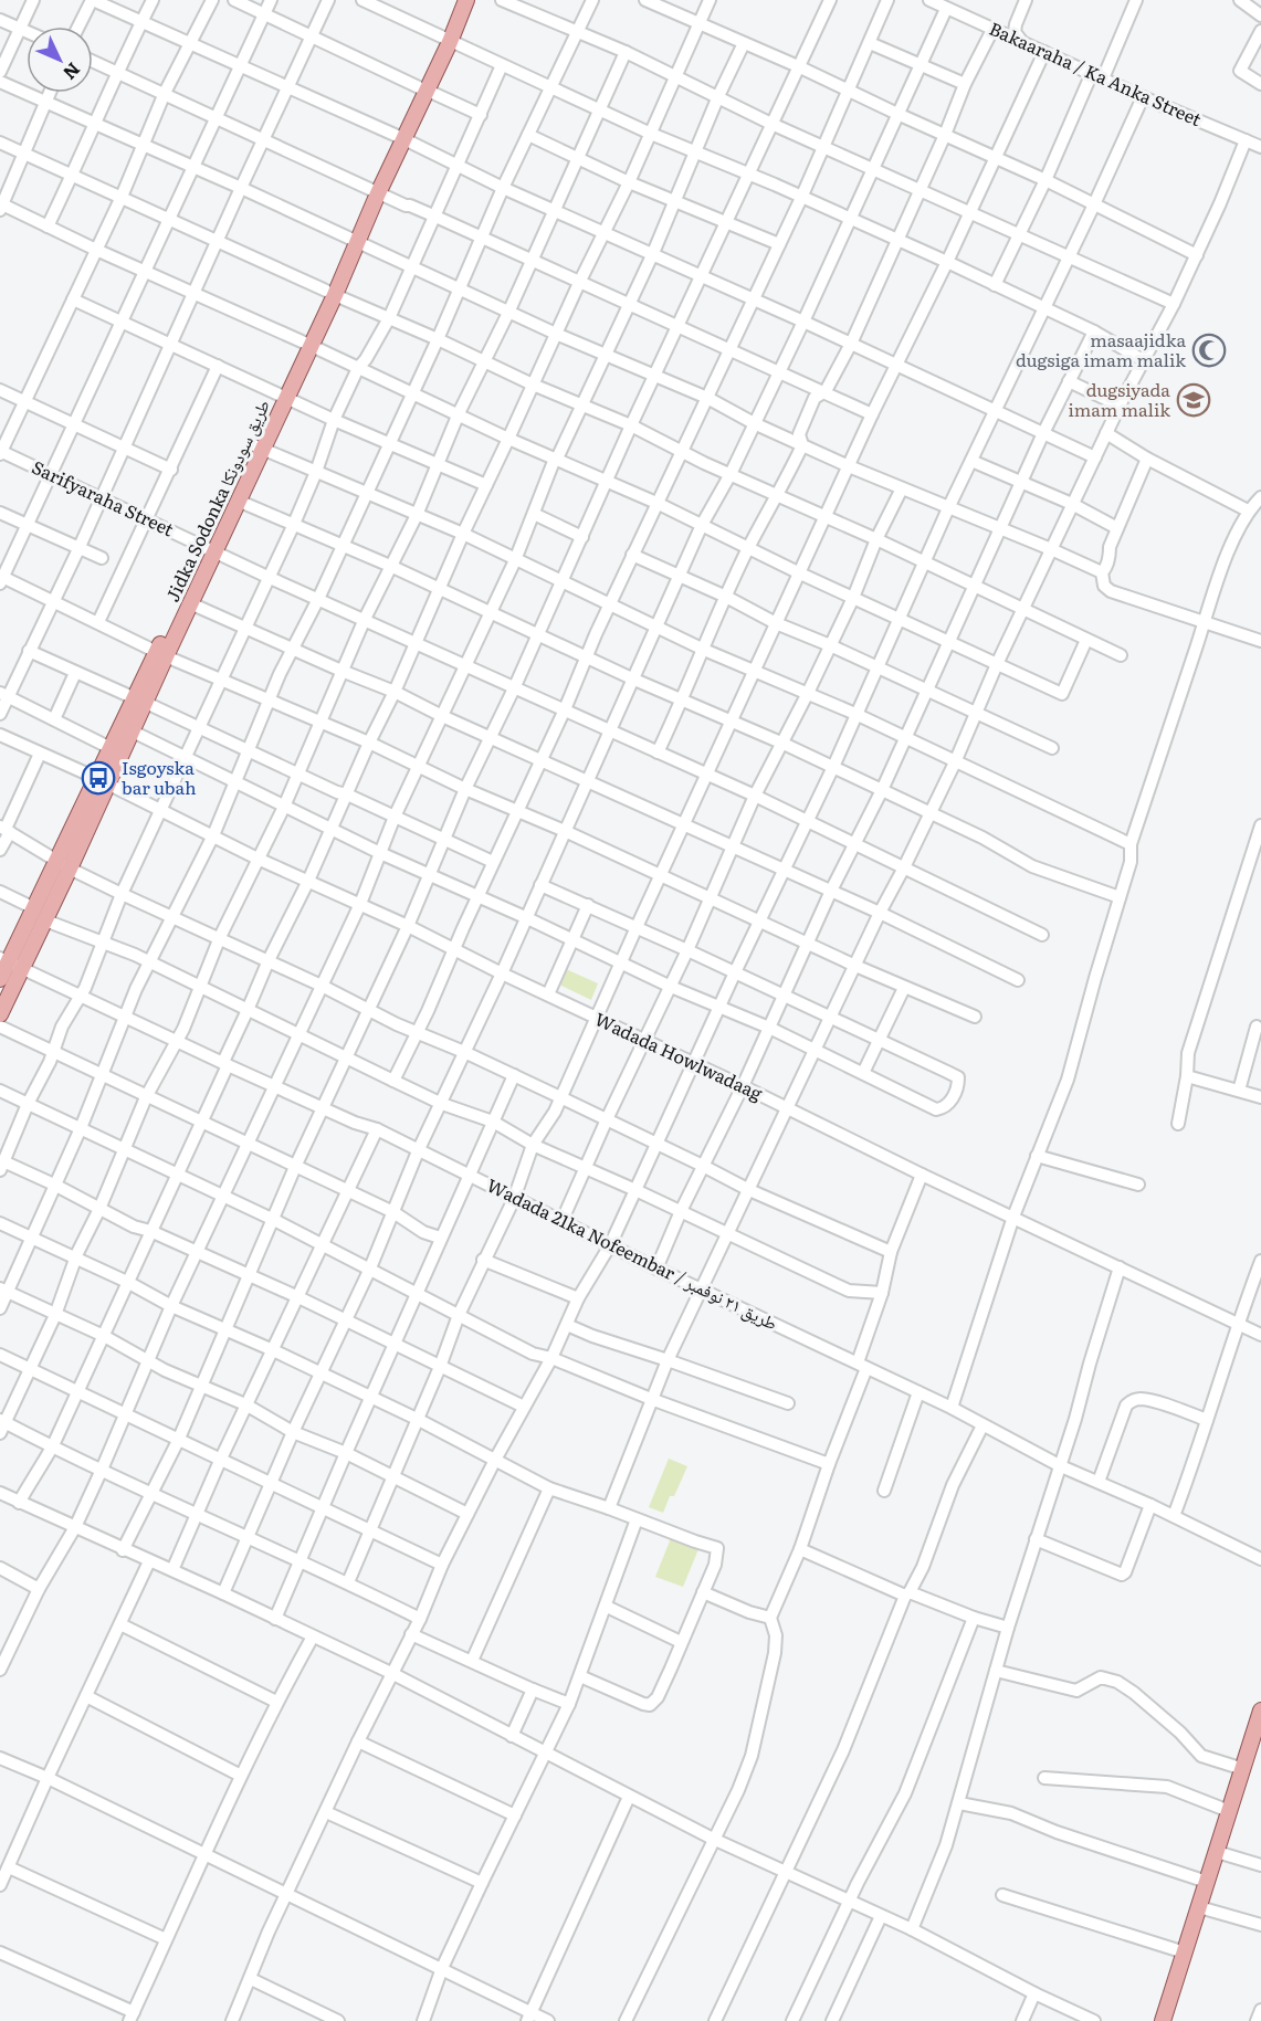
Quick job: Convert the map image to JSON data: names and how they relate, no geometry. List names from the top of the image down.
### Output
{
  "streets": {
    "main road": ["Jidka Sodonka طريق سودونكا"],
    "street": [
      "Bakaaraha / Ka Anka Street",
      "Sarifyaraha Street",
      "Wadada Howlwadaag",
      "Wadada 21ka Nofeembar / طريق ٢١ نوفمبر"
    ]
  },
  "crossings": [
    ["Sarifyaraha Street", "Jidka Sodonka طريق سودونكا"],
    ["Jidka Sodonka طريق سودونكا", "Wadada Howlwadaag"],
    ["Jidka Sodonka طريق سودونكا", "Wadada 21ka Nofeembar / طريق ٢١ نوفمبر"]
  ],
  "places": {
    "mosque": ["masaajidka dugsiga imam malik"],
    "school or university": ["dugsiyada imam malik"],
    "bus stop": ["Isgoyska bar ubah"]
  },
  "north": "bottom right"
}
